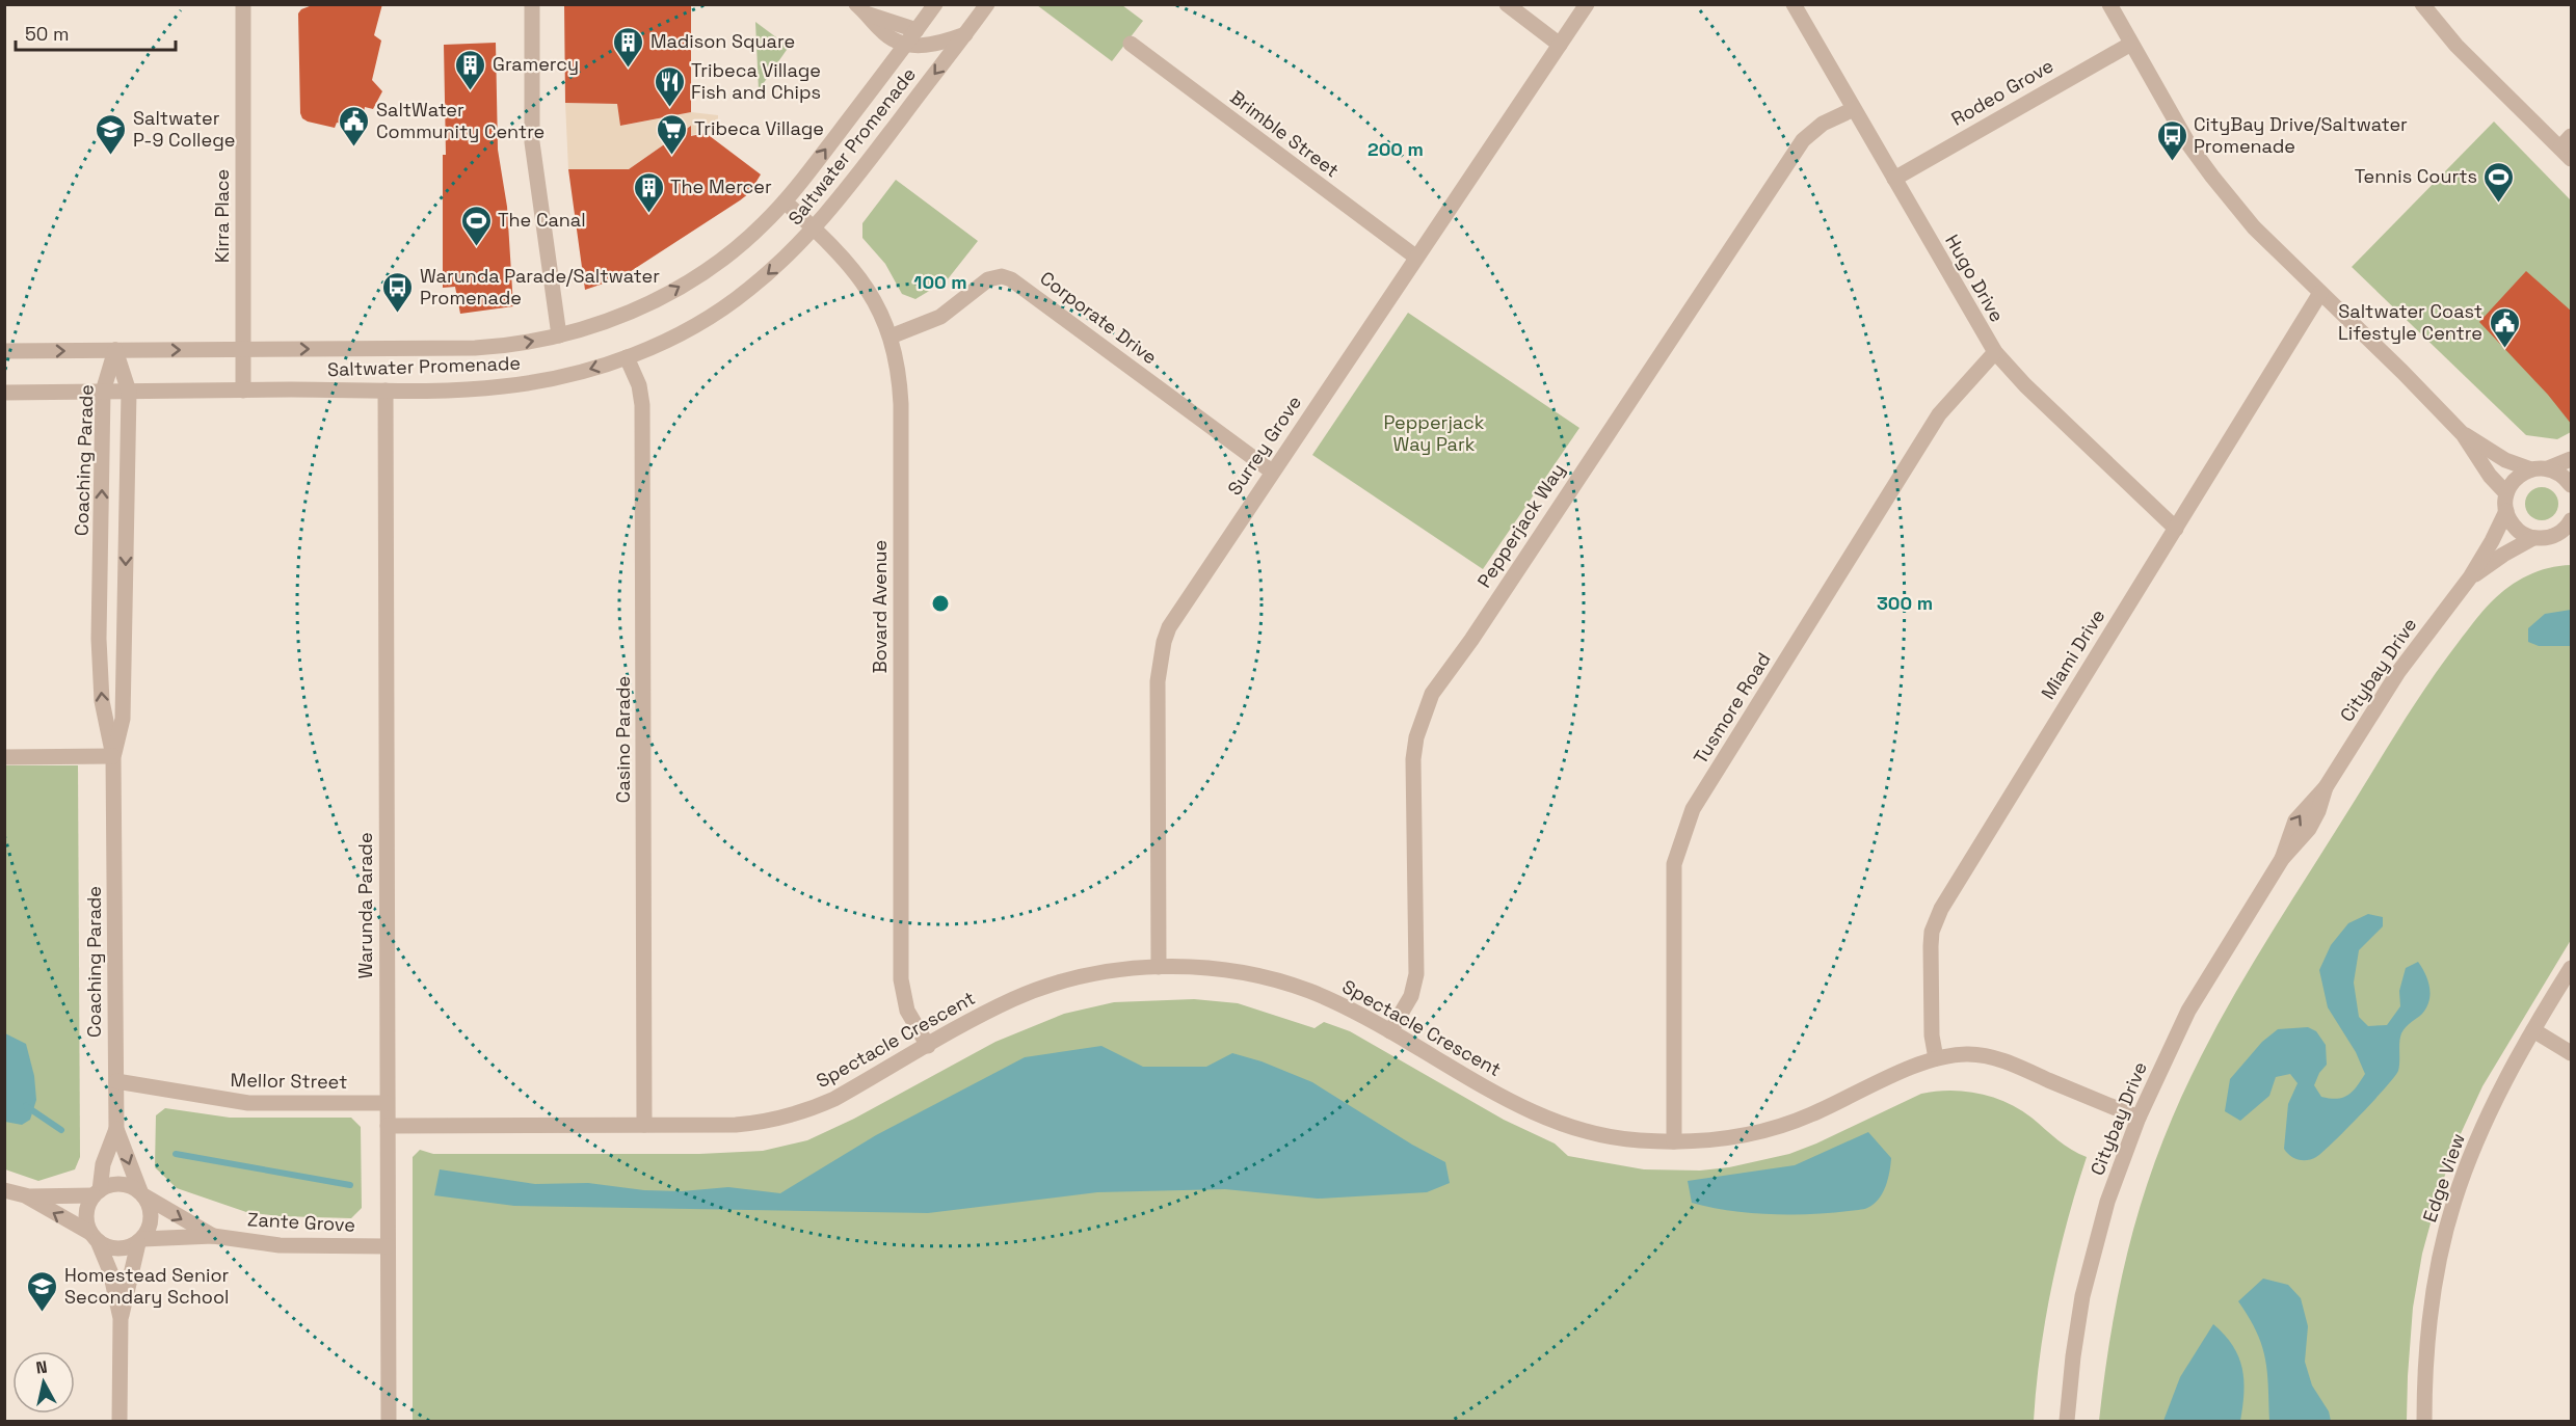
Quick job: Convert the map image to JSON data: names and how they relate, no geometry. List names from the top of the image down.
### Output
{
  "streets": {
    "street": [
      "Rodeo Grove",
      "Brimble Street",
      "Saltwater Promenade",
      "Kirra Place",
      "Hugo Drive",
      "Corporate Drive",
      "Surrey Grove",
      "Coaching Parade",
      "Pepperjack Way",
      "Bovard Avenue",
      "Miami Drive",
      "Citybay Drive",
      "Tusmore Road",
      "Casino Parade",
      "Warunda Parade",
      "Spectacle Crescent",
      "Mellor Street",
      "Edge View",
      "Zante Grove"
    ]
  },
  "crossings": [
    ["Rodeo Grove", "Hugo Drive"],
    ["Brimble Street", "Surrey Grove"],
    ["Saltwater Promenade", "Kirra Place"],
    ["Saltwater Promenade", "Coaching Parade"],
    ["Saltwater Promenade", "Bovard Avenue"],
    ["Saltwater Promenade", "Casino Parade"],
    ["Saltwater Promenade", "Warunda Parade"],
    ["Hugo Drive", "Pepperjack Way"],
    ["Hugo Drive", "Miami Drive"],
    ["Hugo Drive", "Tusmore Road"],
    ["Corporate Drive", "Surrey Grove"],
    ["Corporate Drive", "Bovard Avenue"],
    ["Surrey Grove", "Spectacle Crescent"],
    ["Coaching Parade", "Mellor Street"],
    ["Coaching Parade", "Zante Grove"],
    ["Pepperjack Way", "Spectacle Crescent"],
    ["Bovard Avenue", "Spectacle Crescent"],
    ["Miami Drive", "Spectacle Crescent"],
    ["Citybay Drive", "Spectacle Crescent"],
    ["Tusmore Road", "Spectacle Crescent"],
    ["Casino Parade", "Spectacle Crescent"],
    ["Warunda Parade", "Spectacle Crescent"],
    ["Warunda Parade", "Mellor Street"],
    ["Warunda Parade", "Zante Grove"]
  ],
  "parks": ["Pepperjack Way Park"],
  "places": {
    "building": ["Madison Square", "Gramercy", "The Mercer"],
    "restaurant": ["Tribeca Village Fish and Chips"],
    "public building": ["SaltWater Community Centre", "Saltwater Coast Lifestyle Centre"],
    "school or university": ["Saltwater P-9 College", "Homestead Senior Secondary School"],
    "supermarket": ["Tribeca Village"],
    "bus stop": ["CityBay Drive/Saltwater Promenade", "Warunda Parade/Saltwater Promenade"],
    "sports": ["Tennis Courts", "The Canal"]
  },
  "scale_bar": "50 m",
  "north": "top",
  "rings": ["200 m", "100 m", "300 m"]
}
